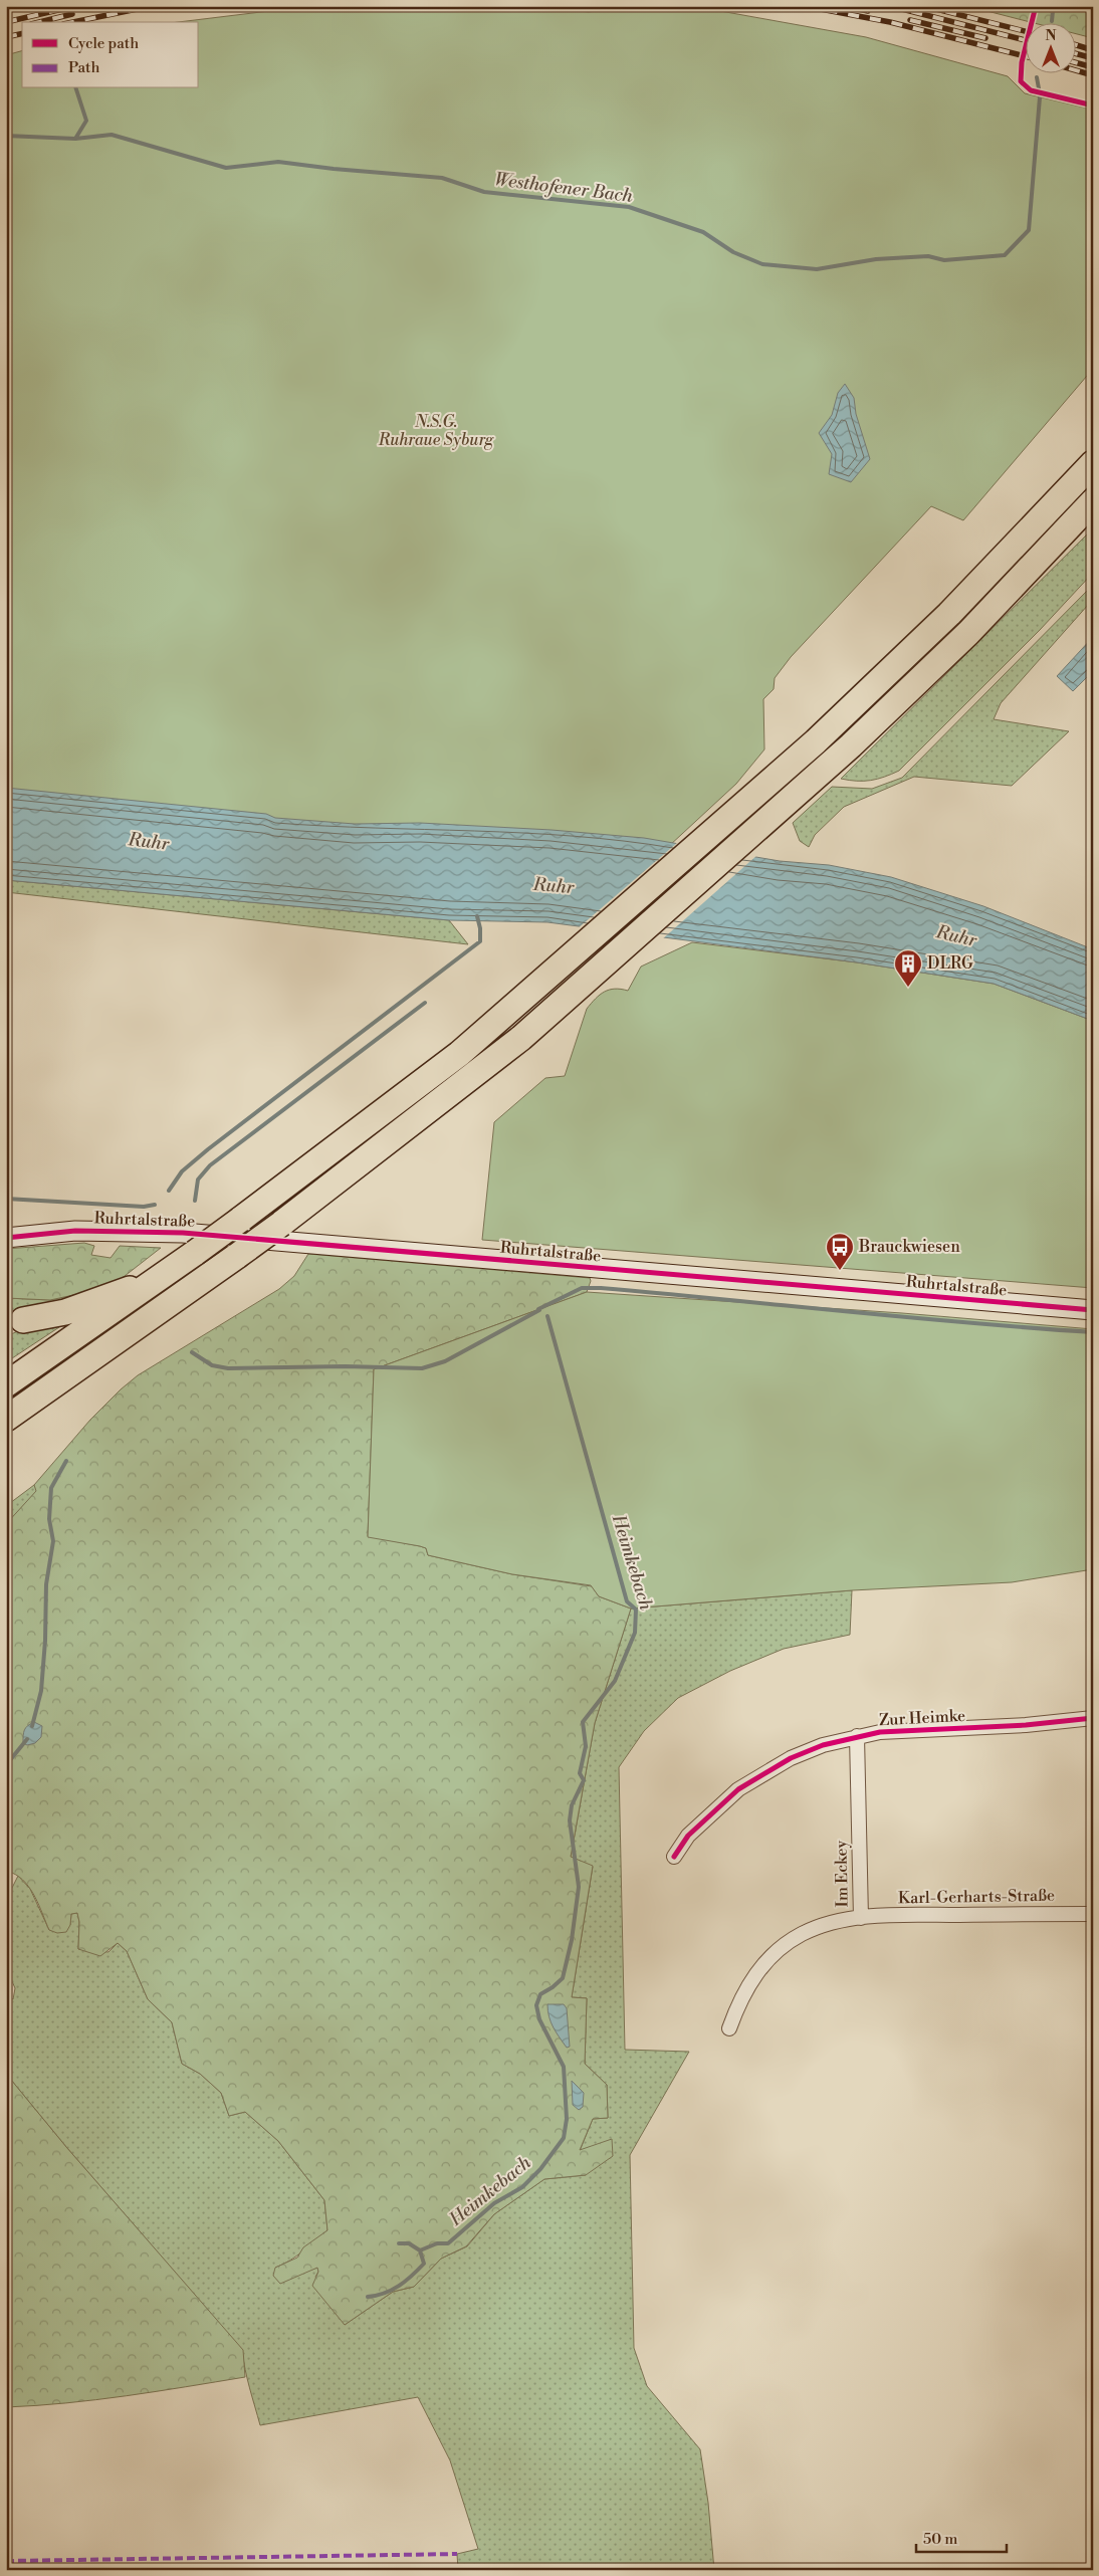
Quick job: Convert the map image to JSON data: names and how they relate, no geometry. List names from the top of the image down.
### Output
{
  "streets": {
    "main road": ["Ruhrtalstraße"],
    "street": ["Zur Heimke", "Im Eckey", "Karl-Gerharts-Straße"]
  },
  "crossings": [
    ["Zur Heimke", "Im Eckey"],
    ["Im Eckey", "Karl-Gerharts-Straße"]
  ],
  "water": ["Westhofener Bach", "Ruhr", "Heimkebach"],
  "parks": ["N.S.G. Ruhraue Syburg"],
  "places": {
    "building": ["DLRG"],
    "bus stop": ["Brauckwiesen"]
  },
  "legend": ["Cycle path", "Path"],
  "scale_bar": "50 m",
  "north": "top"
}
